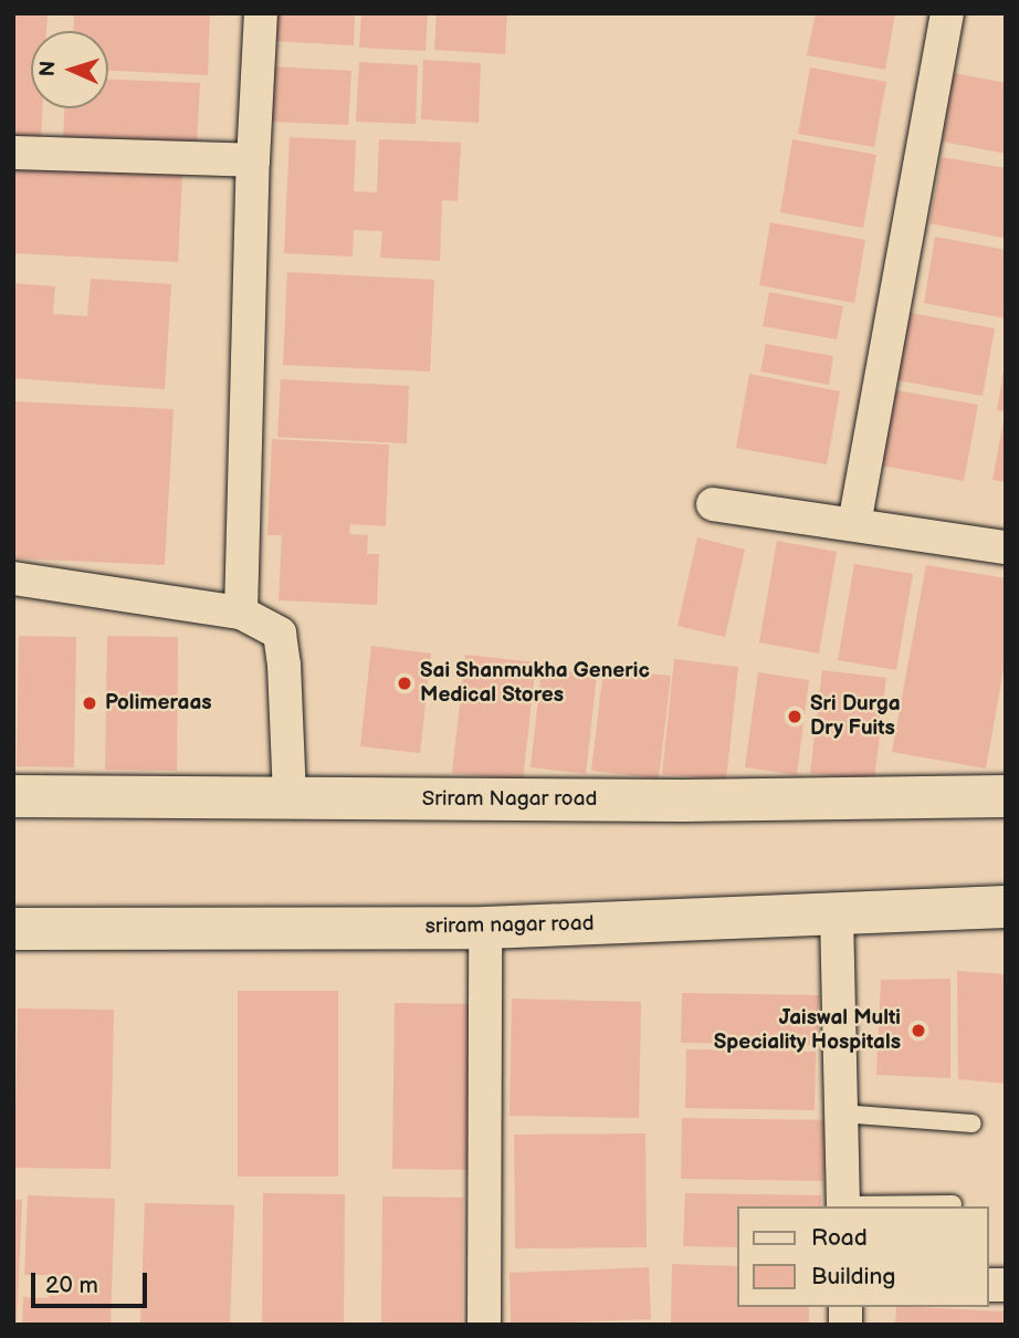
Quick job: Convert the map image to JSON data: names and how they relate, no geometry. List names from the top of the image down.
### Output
{
  "streets": {
    "main road": ["Sriram Nagar road", "sriram nagar road"]
  },
  "places": [
    "Sai Shanmukha Generic Medical Stores",
    "Polimeraas",
    "Sri Durga Dry Fuits",
    "Jaiswal Multi Speciality Hospitals"
  ],
  "legend": ["Road", "Building"],
  "scale_bar": "20 m",
  "north": "left"
}
